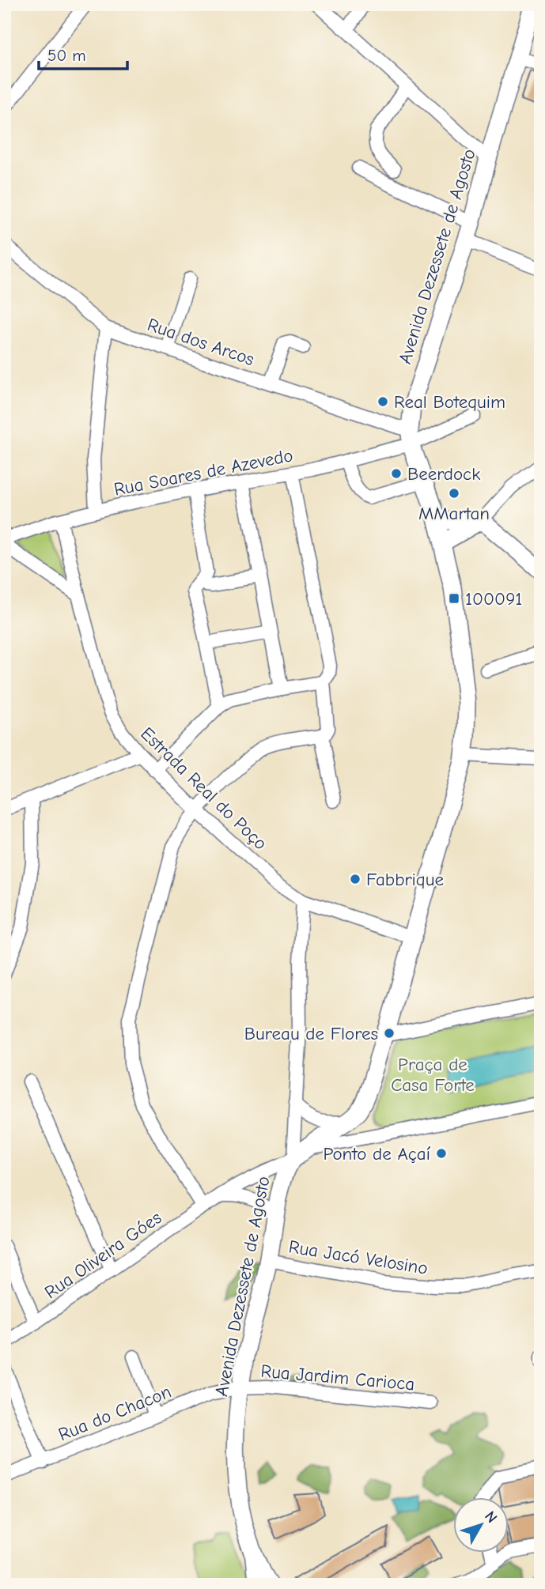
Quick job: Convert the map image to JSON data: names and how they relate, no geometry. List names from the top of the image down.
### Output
{
  "streets": {
    "main road": ["Avenida Dezessete de Agosto"],
    "street": [
      "Rua dos Arcos",
      "Rua Soares de Azevedo",
      "Estrada Real do Poço",
      "Rua Oliveira Góes",
      "Rua Jacó Velosino",
      "Rua Jardim Carioca",
      "Rua do Chacon"
    ]
  },
  "crossings": [
    ["Avenida Dezessete de Agosto", "Rua dos Arcos"],
    ["Avenida Dezessete de Agosto", "Rua Soares de Azevedo"],
    ["Avenida Dezessete de Agosto", "Estrada Real do Poço"],
    ["Avenida Dezessete de Agosto", "Rua Oliveira Góes"],
    ["Avenida Dezessete de Agosto", "Rua Jacó Velosino"],
    ["Avenida Dezessete de Agosto", "Rua Jardim Carioca"],
    ["Avenida Dezessete de Agosto", "Rua do Chacon"],
    ["Rua dos Arcos", "Rua Soares de Azevedo"],
    ["Rua Soares de Azevedo", "Estrada Real do Poço"],
    ["Rua Jardim Carioca", "Rua do Chacon"]
  ],
  "parks": ["Praça de Casa Forte"],
  "places": {
    "other": [
      "Real Botequim",
      "Beerdock",
      "MMartan",
      "Fabbrique",
      "Bureau de Flores",
      "Ponto de Açaí"
    ],
    "transit": ["100091"]
  },
  "scale_bar": "50 m",
  "north": "top right"
}
